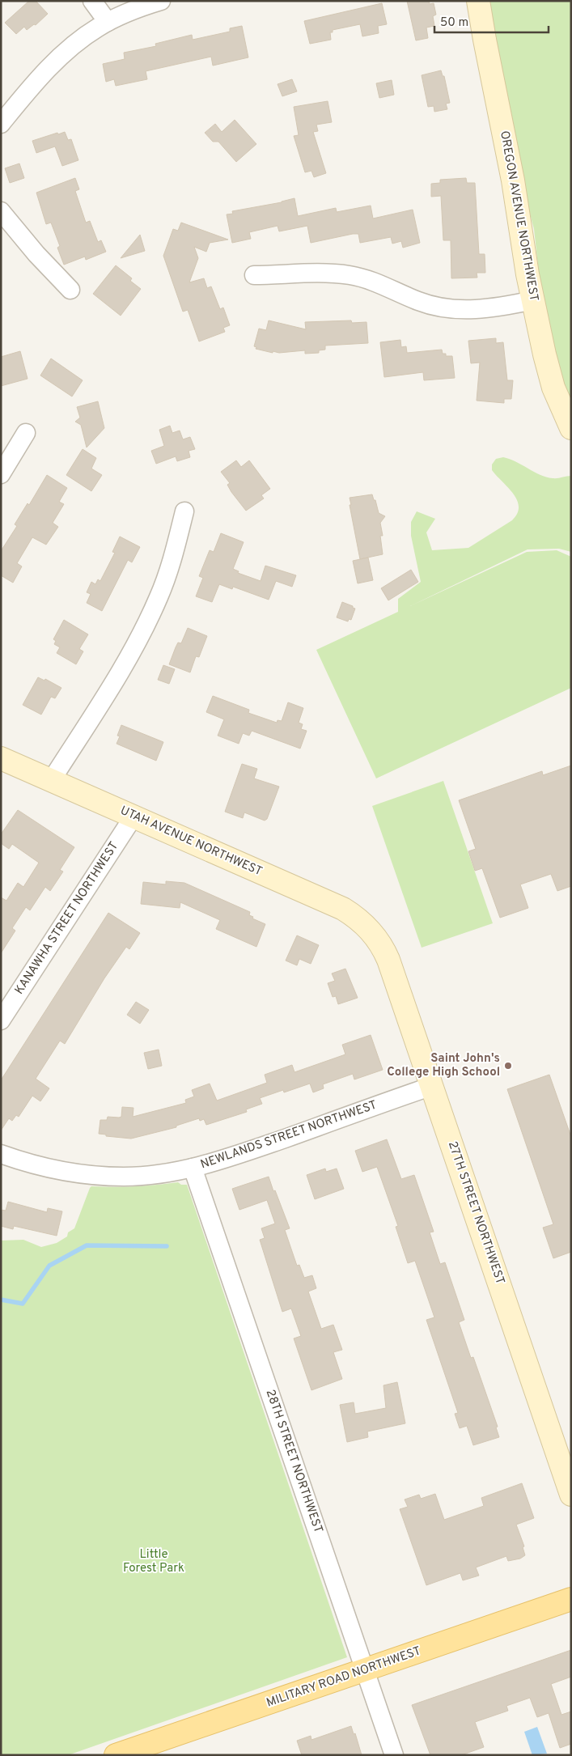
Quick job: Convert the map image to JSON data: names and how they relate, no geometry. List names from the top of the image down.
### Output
{
  "streets": {
    "main road": ["MILITARY ROAD NORTHWEST"],
    "street": [
      "OREGON AVENUE NORTHWEST",
      "UTAH AVENUE NORTHWEST",
      "KANAWHA STREET NORTHWEST",
      "NEWLANDS STREET NORTHWEST",
      "27TH STREET NORTHWEST",
      "28TH STREET NORTHWEST"
    ]
  },
  "crossings": [
    ["UTAH AVENUE NORTHWEST", "KANAWHA STREET NORTHWEST"],
    ["UTAH AVENUE NORTHWEST", "27TH STREET NORTHWEST"],
    ["NEWLANDS STREET NORTHWEST", "27TH STREET NORTHWEST"],
    ["NEWLANDS STREET NORTHWEST", "28TH STREET NORTHWEST"],
    ["28TH STREET NORTHWEST", "MILITARY ROAD NORTHWEST"]
  ],
  "parks": ["Little Forest Park"],
  "places": ["Saint John's College High School"],
  "scale_bar": "50 m"
}
